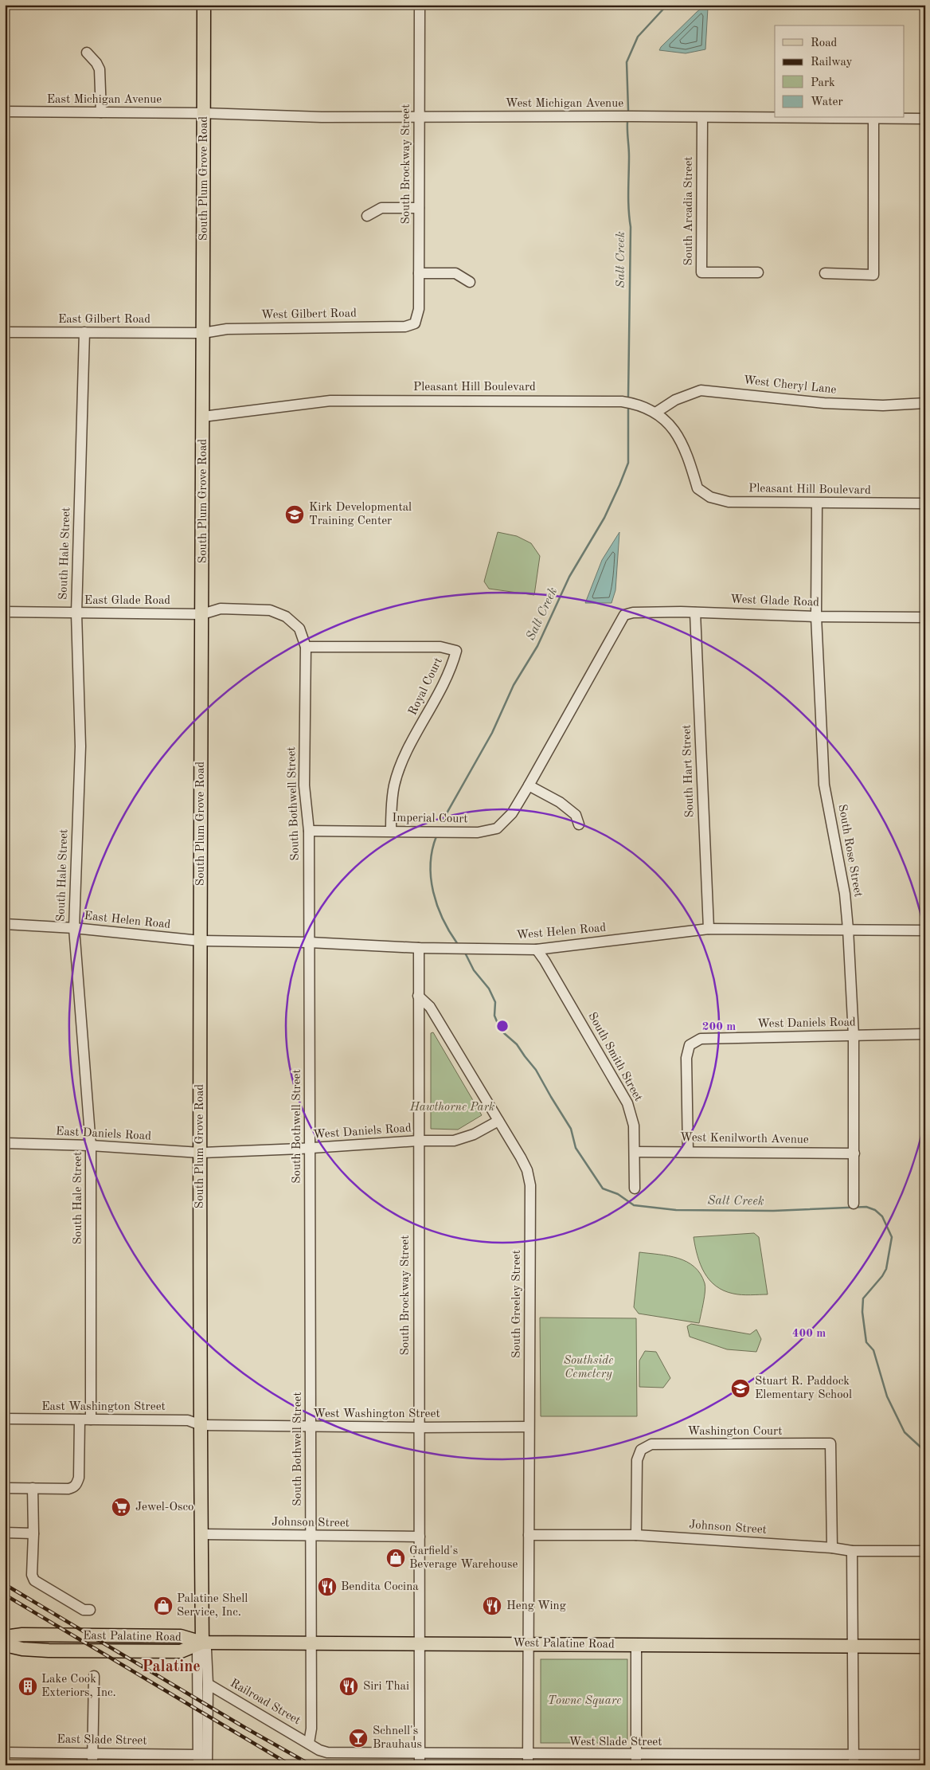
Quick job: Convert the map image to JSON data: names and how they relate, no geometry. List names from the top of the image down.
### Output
{
  "streets": {
    "main road": ["South Plum Grove Road", "East Palatine Road", "West Palatine Road"],
    "street": [
      "East Michigan Avenue",
      "West Michigan Avenue",
      "South Brockway Street",
      "South Arcadia Street",
      "West Gilbert Road",
      "East Gilbert Road",
      "West Cheryl Lane",
      "Pleasant Hill Boulevard",
      "South Hale Street",
      "East Glade Road",
      "West Glade Road",
      "Royal Court",
      "South Hart Street",
      "South Bothwell Street",
      "Imperial Court",
      "South Rose Street",
      "East Helen Road",
      "West Helen Road",
      "West Daniels Road",
      "South Smith Street",
      "East Daniels Road",
      "West Kenilworth Avenue",
      "South Greeley Street",
      "East Washington Street",
      "West Washington Street",
      "Washington Court",
      "Johnson Street",
      "Railroad Street",
      "East Slade Street",
      "West Slade Street"
    ]
  },
  "crossings": [
    ["East Michigan Avenue", "West Michigan Avenue"],
    ["East Michigan Avenue", "South Plum Grove Road"],
    ["West Michigan Avenue", "South Brockway Street"],
    ["West Michigan Avenue", "South Plum Grove Road"],
    ["West Michigan Avenue", "South Arcadia Street"],
    ["South Brockway Street", "West Gilbert Road"],
    ["South Brockway Street", "West Helen Road"],
    ["South Brockway Street", "West Daniels Road"],
    ["South Brockway Street", "South Greeley Street"],
    ["South Brockway Street", "West Washington Street"],
    ["South Brockway Street", "Johnson Street"],
    ["South Brockway Street", "West Palatine Road"],
    ["South Brockway Street", "West Slade Street"],
    ["South Plum Grove Road", "West Gilbert Road"],
    ["South Plum Grove Road", "East Gilbert Road"],
    ["South Plum Grove Road", "Pleasant Hill Boulevard"],
    ["South Plum Grove Road", "East Glade Road"],
    ["South Plum Grove Road", "South Bothwell Street"],
    ["South Plum Grove Road", "East Helen Road"],
    ["South Plum Grove Road", "West Helen Road"],
    ["South Plum Grove Road", "West Daniels Road"],
    ["South Plum Grove Road", "East Daniels Road"],
    ["South Plum Grove Road", "East Washington Street"],
    ["South Plum Grove Road", "West Washington Street"],
    ["South Plum Grove Road", "Johnson Street"],
    ["South Plum Grove Road", "East Palatine Road"],
    ["South Plum Grove Road", "West Palatine Road"],
    ["West Gilbert Road", "East Gilbert Road"],
    ["East Gilbert Road", "South Hale Street"],
    ["West Cheryl Lane", "Pleasant Hill Boulevard"],
    ["Pleasant Hill Boulevard", "South Rose Street"],
    ["South Hale Street", "East Glade Road"],
    ["South Hale Street", "East Helen Road"],
    ["South Hale Street", "East Daniels Road"],
    ["South Hale Street", "East Washington Street"],
    ["East Glade Road", "South Bothwell Street"],
    ["West Glade Road", "South Hart Street"],
    ["West Glade Road", "Imperial Court"],
    ["West Glade Road", "South Rose Street"],
    ["Royal Court", "South Bothwell Street"],
    ["Royal Court", "Imperial Court"],
    ["South Hart Street", "West Helen Road"],
    ["South Bothwell Street", "Imperial Court"],
    ["South Bothwell Street", "West Helen Road"],
    ["South Bothwell Street", "West Daniels Road"],
    ["South Bothwell Street", "West Washington Street"],
    ["South Bothwell Street", "Johnson Street"],
    ["South Bothwell Street", "West Palatine Road"],
    ["South Bothwell Street", "Railroad Street"],
    ["South Bothwell Street", "West Slade Street"],
    ["South Rose Street", "West Helen Road"],
    ["South Rose Street", "West Daniels Road"],
    ["South Rose Street", "West Kenilworth Avenue"],
    ["East Helen Road", "West Helen Road"],
    ["West Helen Road", "South Smith Street"],
    ["West Daniels Road", "East Daniels Road"],
    ["West Daniels Road", "West Kenilworth Avenue"],
    ["West Daniels Road", "South Greeley Street"],
    ["South Smith Street", "West Kenilworth Avenue"],
    ["South Greeley Street", "West Washington Street"],
    ["South Greeley Street", "Johnson Street"],
    ["South Greeley Street", "West Palatine Road"],
    ["South Greeley Street", "West Slade Street"],
    ["East Washington Street", "West Washington Street"],
    ["Washington Court", "Johnson Street"],
    ["East Palatine Road", "West Palatine Road"],
    ["Railroad Street", "West Slade Street"]
  ],
  "districts": ["Palatine"],
  "water": ["Salt Creek"],
  "parks": ["Hawthorne Park", "Southside Cemetery", "Towne Square"],
  "places": {
    "school or university": ["Kirk Developmental Training Center", "Stuart R. Paddock Elementary School"],
    "supermarket": ["Jewel-Osco"],
    "shop": ["Garfield's Beverage Warehouse", "Palatine Shell Service, Inc."],
    "restaurant": ["Bendita Cocina", "Heng Wing", "Siri Thai"],
    "building": ["Lake Cook Exteriors, Inc."],
    "bar": ["Schnell's Brauhaus"]
  },
  "legend": [
    "Road",
    "Railway",
    "Park",
    "Water"
  ],
  "rings": ["200 m", "400 m"]
}
